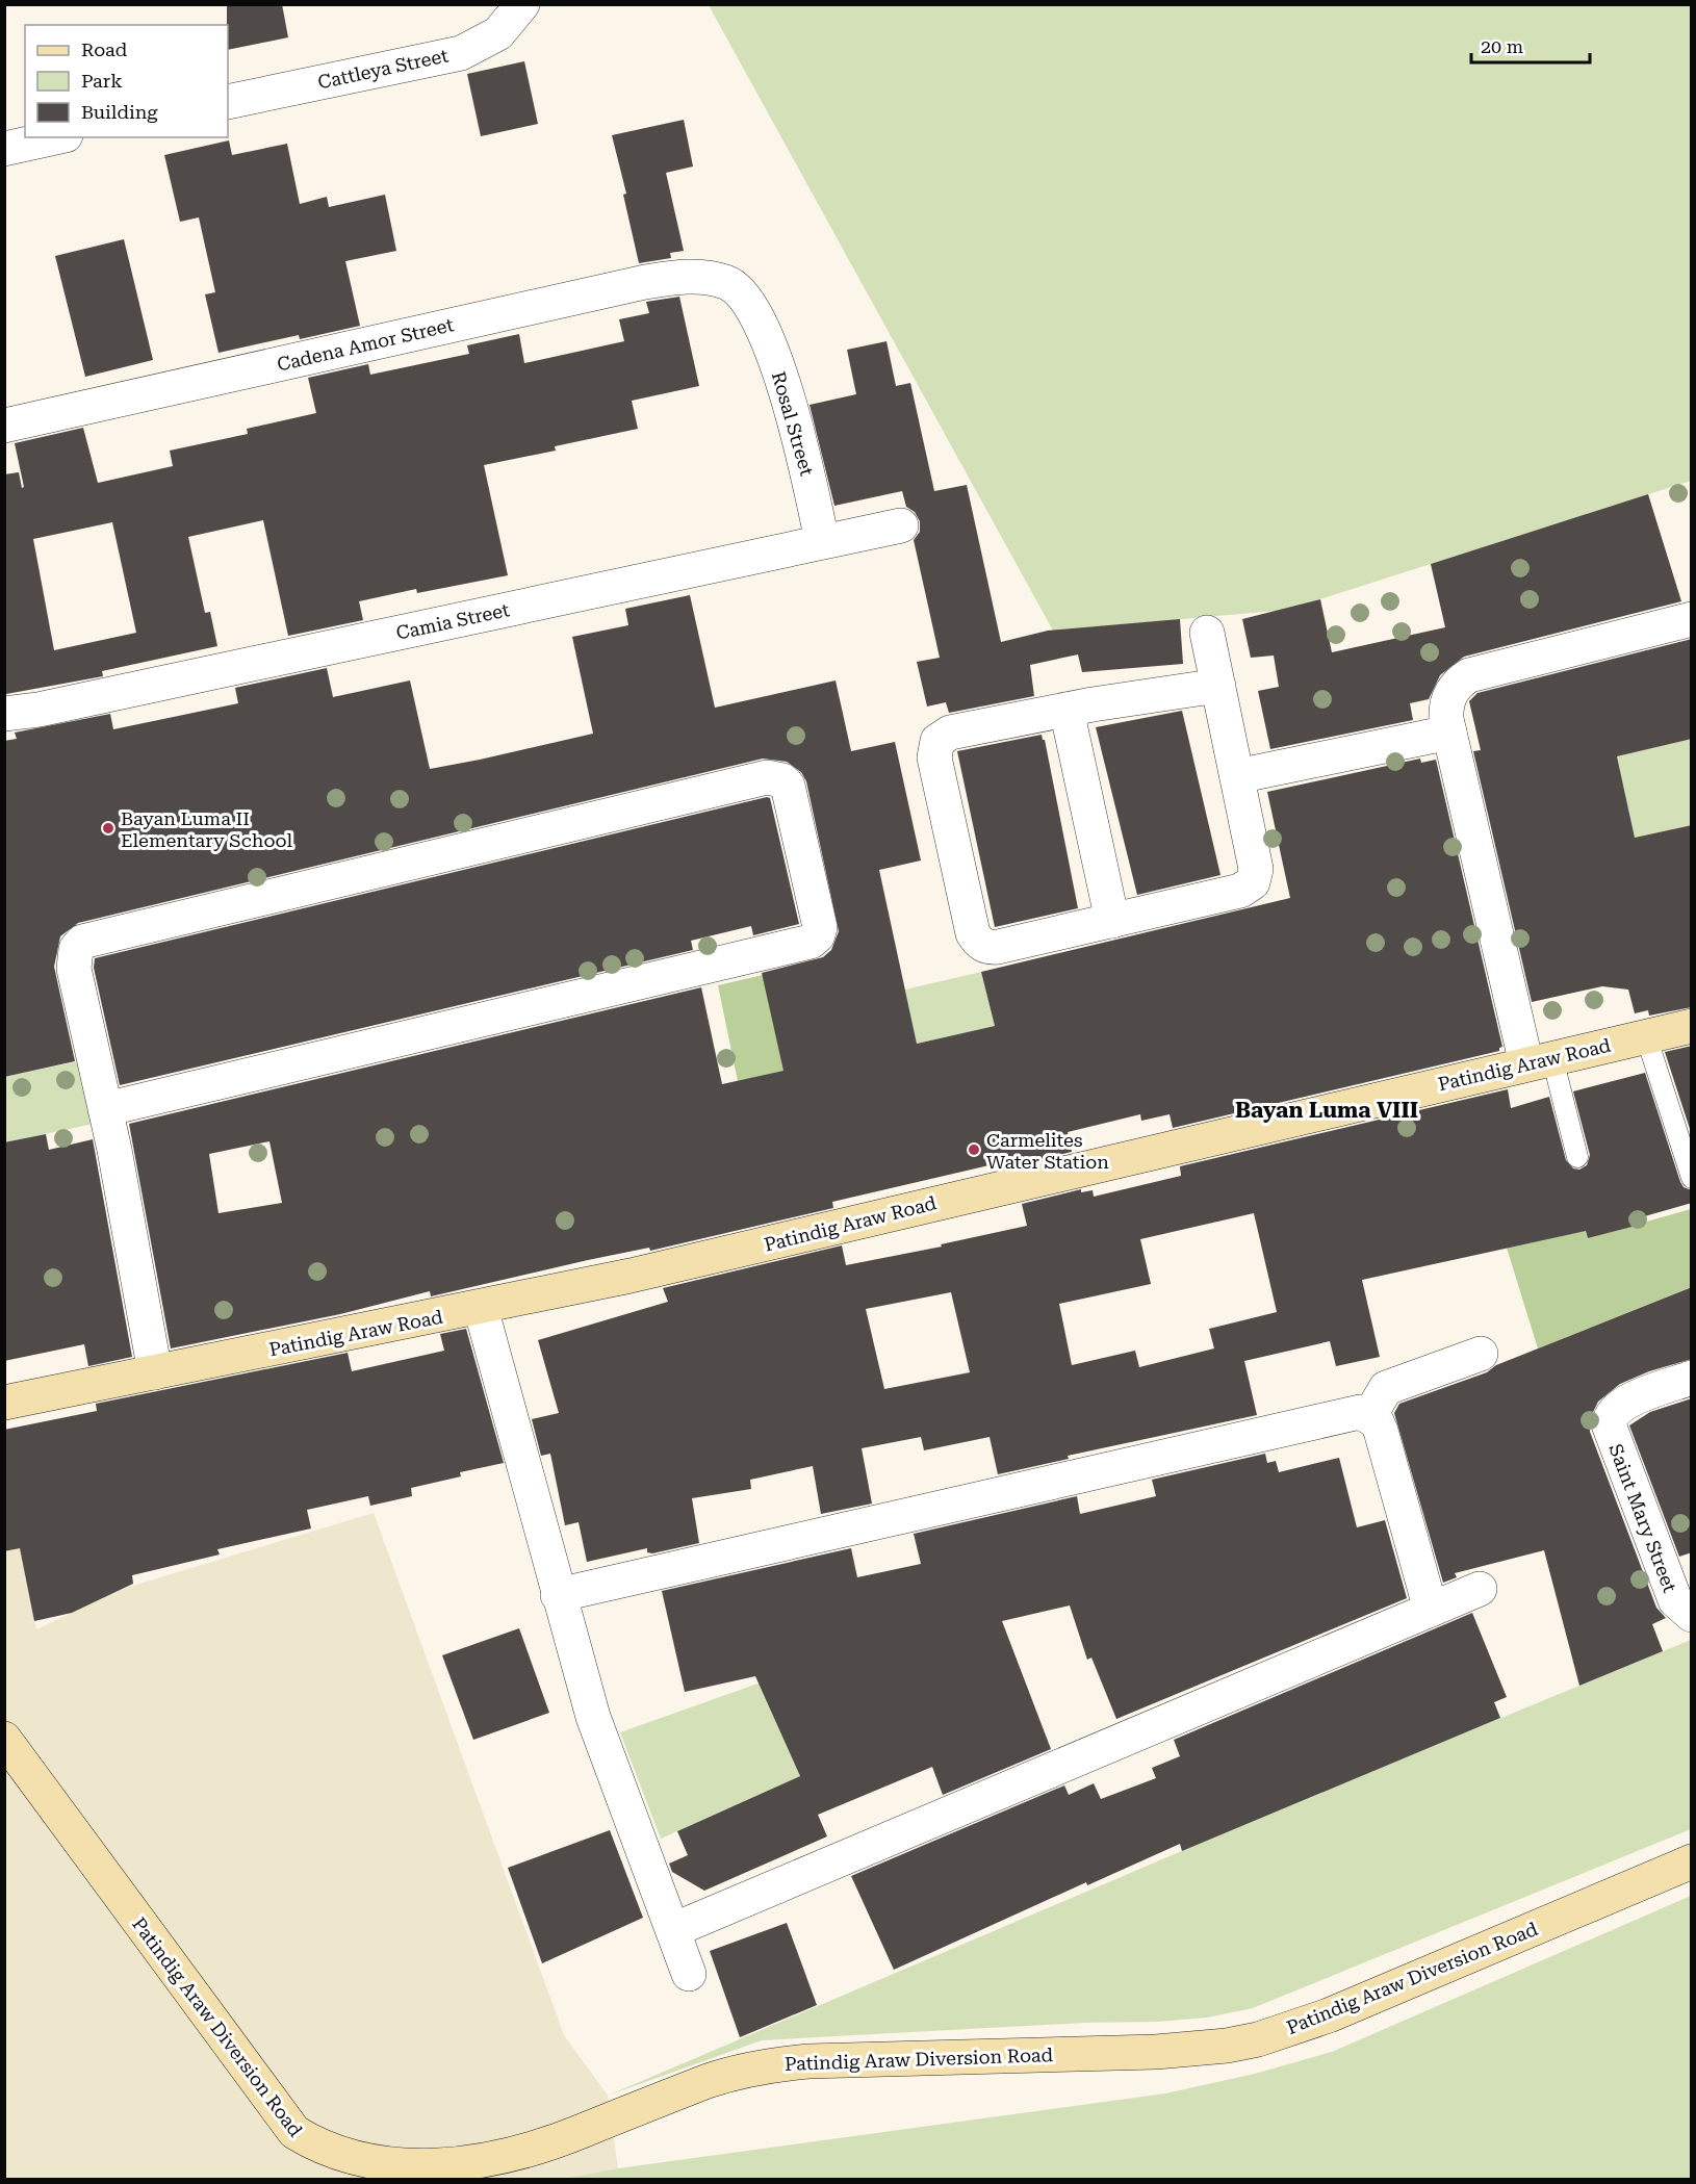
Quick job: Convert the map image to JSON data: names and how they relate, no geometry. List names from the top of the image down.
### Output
{
  "streets": {
    "street": [
      "Cattleya Street",
      "Cadena Amor Street",
      "Rosal Street",
      "Camia Street",
      "Patindig Araw Road",
      "Saint Mary Street",
      "Patindig Araw Diversion Road"
    ]
  },
  "crossings": [
    ["Cadena Amor Street", "Rosal Street"],
    ["Rosal Street", "Camia Street"]
  ],
  "districts": ["Bayan Luma VIII"],
  "places": ["Bayan Luma II Elementary School", "Carmelites Water Station"],
  "legend": ["Road", "Park", "Building"],
  "scale_bar": "20 m"
}
